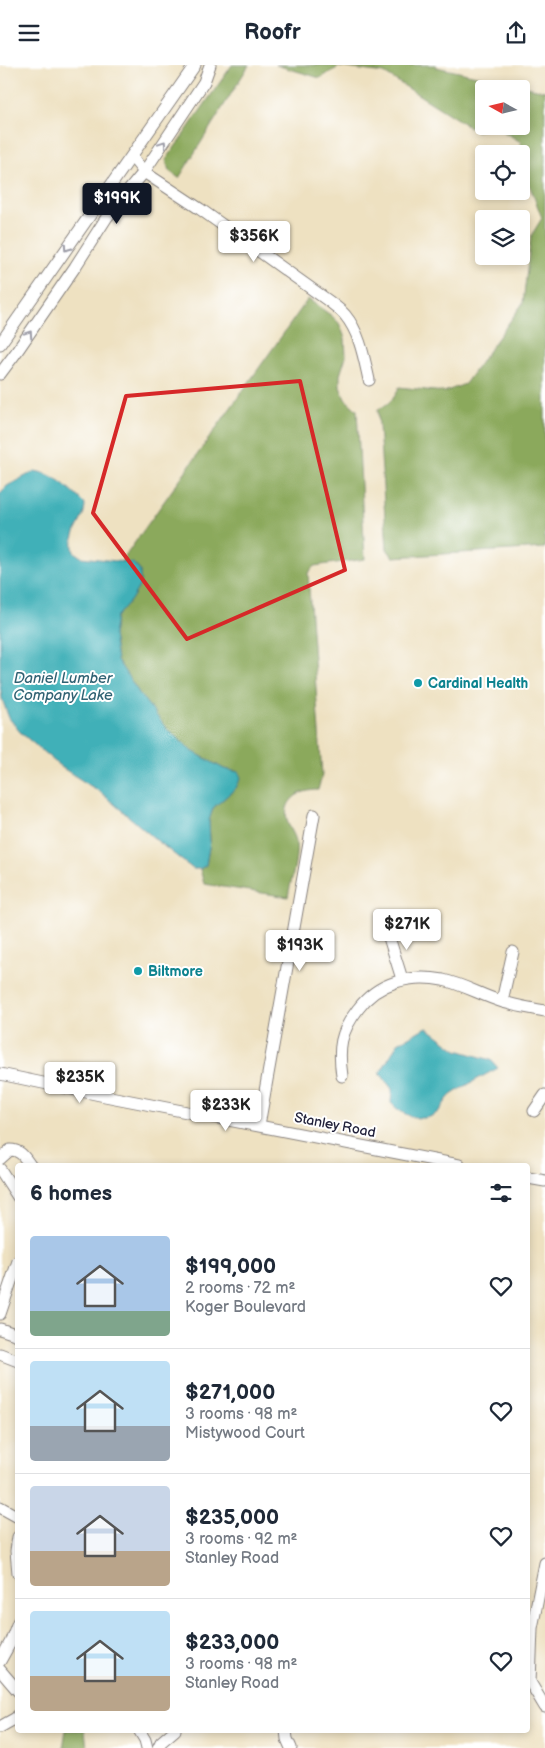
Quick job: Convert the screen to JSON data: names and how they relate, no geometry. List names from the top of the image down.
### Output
{
  "streets": {
    "street": ["Stanley Road"]
  },
  "water": ["Daniel Lumber Company Lake"],
  "places": ["Cardinal Health", "Biltmore"],
  "north": "left",
  "page": {
    "header": "Roofr",
    "price": [
      "$199K",
      "$356K",
      "$271K",
      "$193K",
      "$235K",
      "$233K"
    ],
    "heading": "6 homes",
    "list": [
      {
        "name": "$199,000",
        "note": "2 rooms · 72 m² · Koger Boulevard"
      },
      {
        "name": "$271,000",
        "note": "3 rooms · 98 m² · Mistywood Court"
      },
      {
        "name": "$235,000",
        "note": "3 rooms · 92 m² · Stanley Road"
      },
      {
        "name": "$233,000",
        "note": "3 rooms · 98 m² · Stanley Road"
      }
    ]
  }
}
